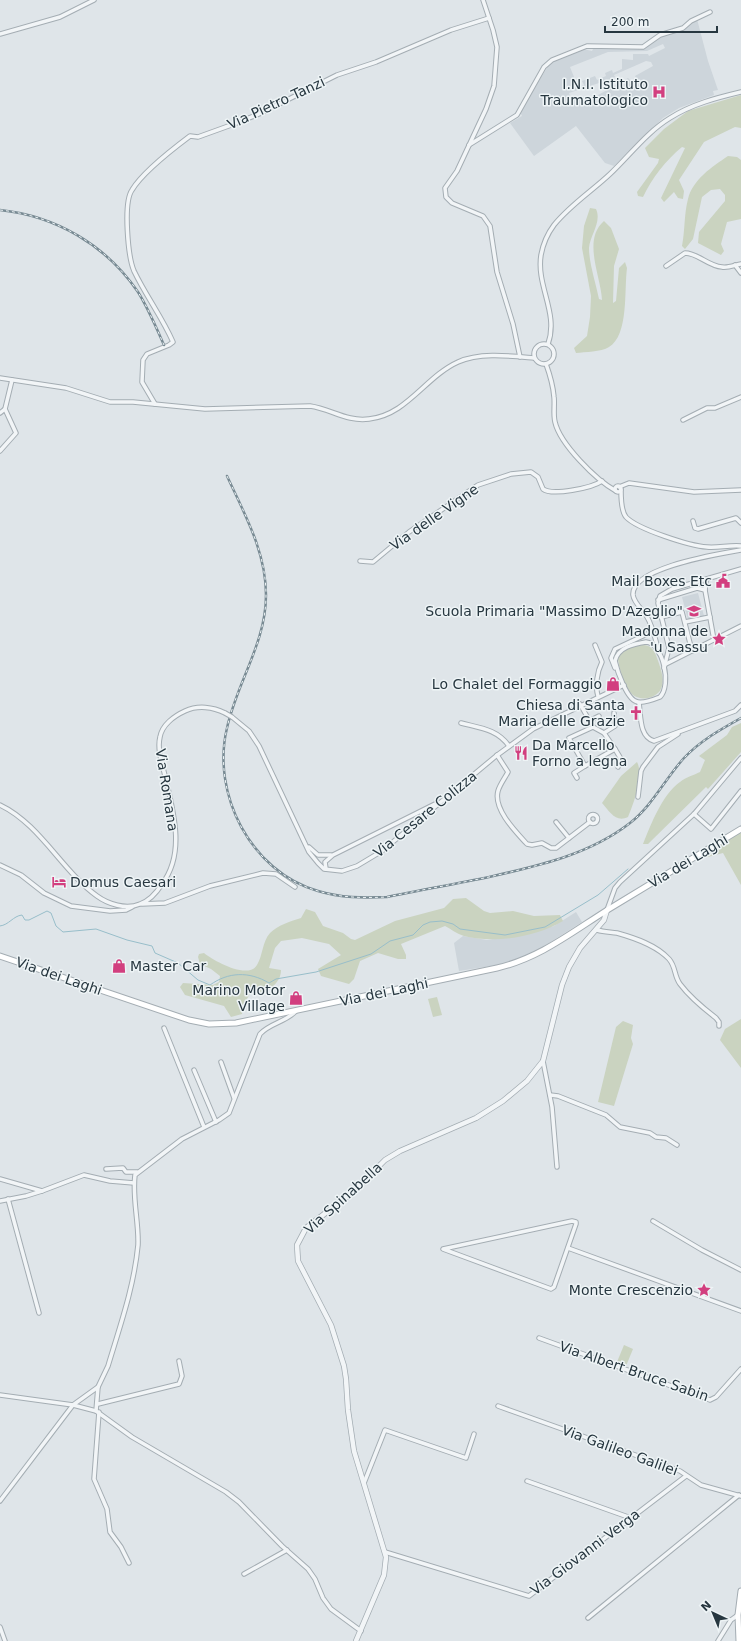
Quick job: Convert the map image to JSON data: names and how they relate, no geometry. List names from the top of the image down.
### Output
{
  "streets": {
    "main road": ["Via dei Laghi"],
    "street": [
      "Via Pietro Tanzi",
      "Via delle Vigne",
      "Via Romana",
      "Via Cesare Colizza",
      "Via Spinabella",
      "Via Albert Bruce Sabin",
      "Via Galileo Galilei",
      "Via Giovanni Verga"
    ]
  },
  "crossings": [
    ["Via Romana", "Via Cesare Colizza"],
    ["Via dei Laghi", "Via Spinabella"],
    ["Via Spinabella", "Via Giovanni Verga"],
    ["Via Galileo Galilei", "Via Giovanni Verga"]
  ],
  "places": {
    "hospital": ["I.N.I. Istituto Traumatologico"],
    "public building": ["Mail Boxes Etc"],
    "school or university": ["Scuola Primaria \"Massimo D'Azeglio\""],
    "place": ["Madonna de 'u Sassu", "Monte Crescenzio"],
    "shop": ["Lo Chalet del Formaggio", "Master Car", "Marino Motor Village"],
    "church": ["Chiesa di Santa Maria delle Grazie"],
    "restaurant": ["Da Marcello Forno a legna"],
    "hotel": ["Domus Caesari"]
  },
  "scale_bar": "200 m",
  "north": "top left"
}
